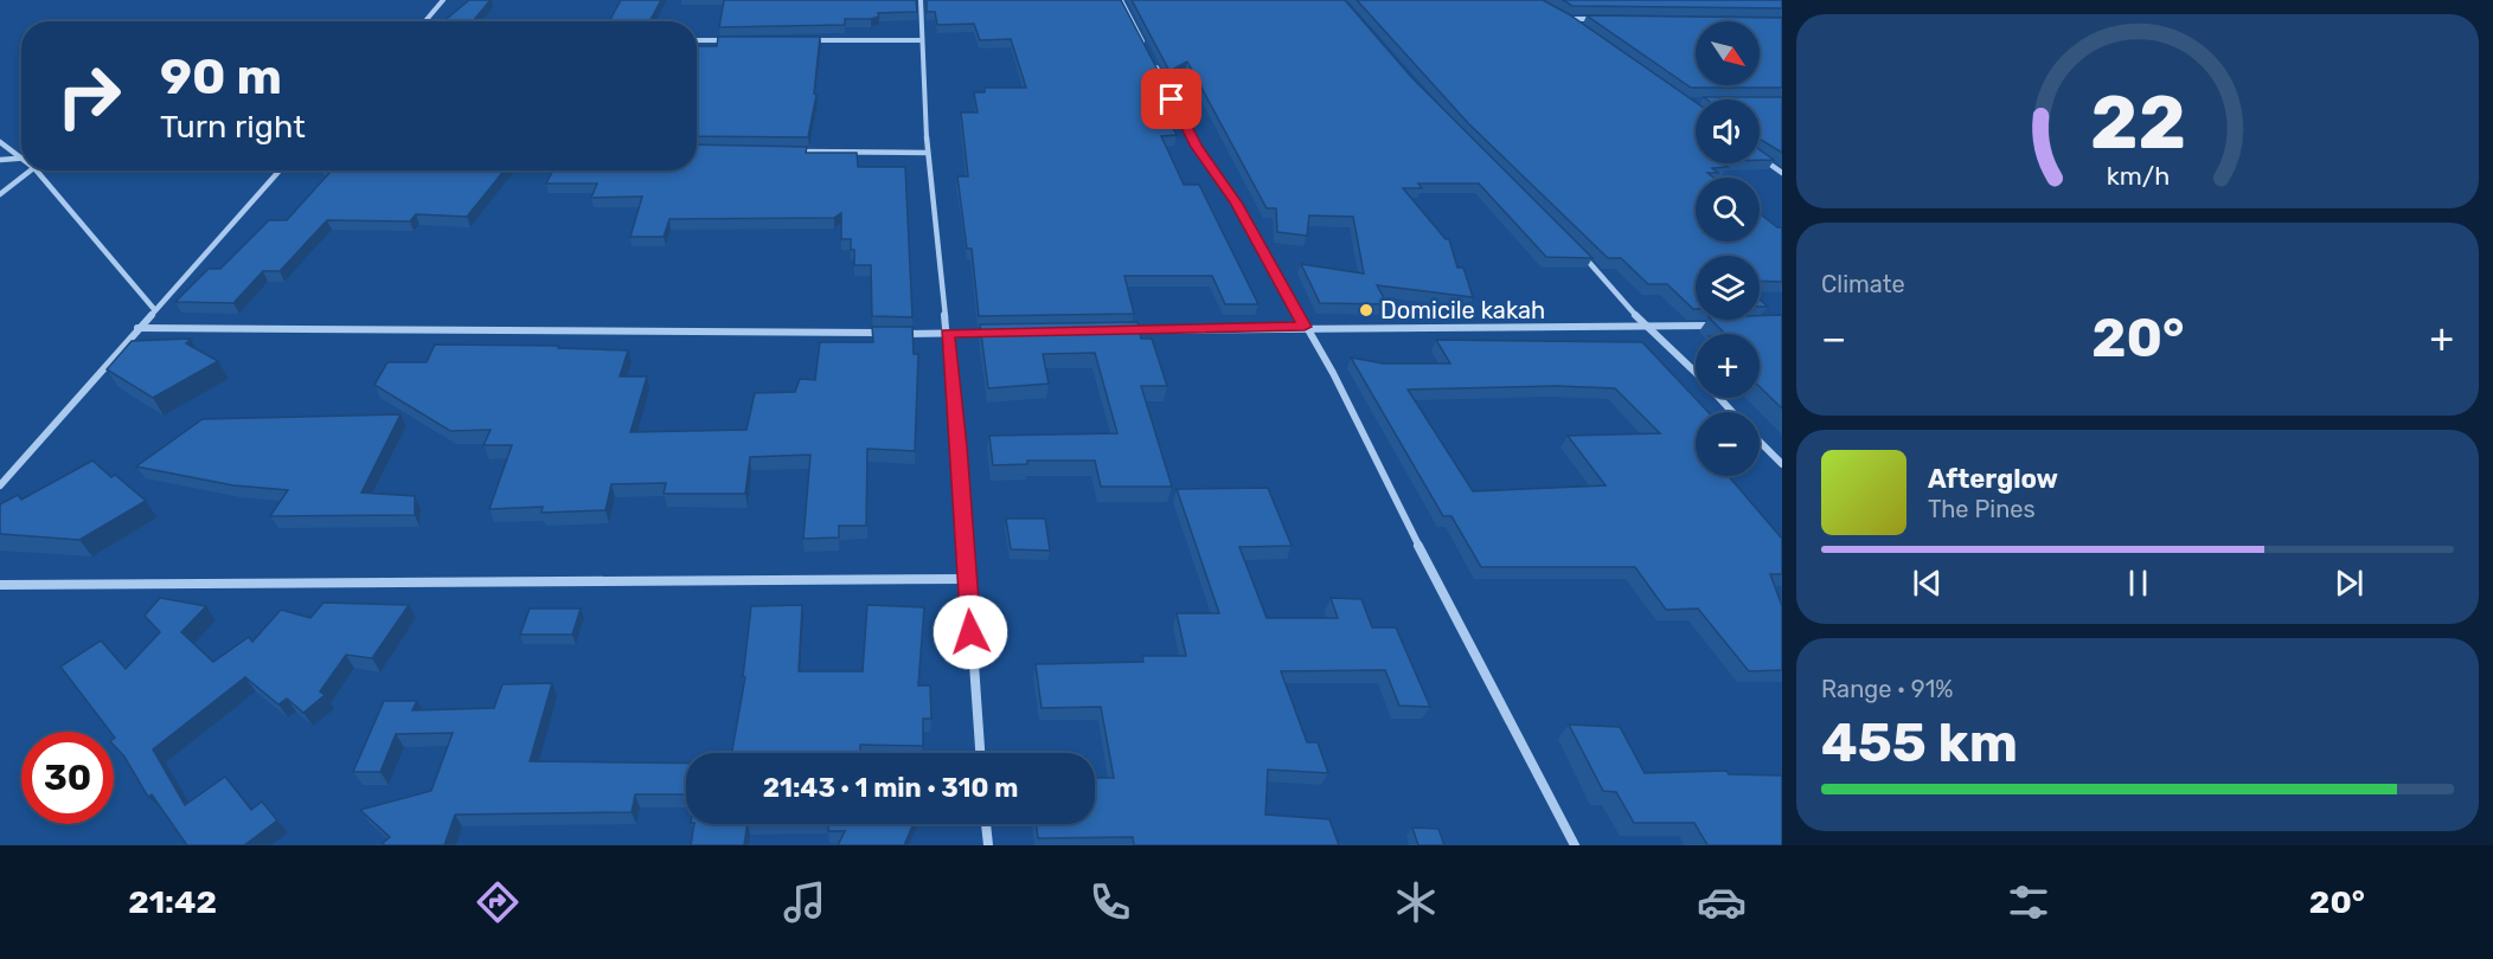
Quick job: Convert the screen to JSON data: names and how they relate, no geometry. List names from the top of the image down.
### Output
{
  "places": ["Domicile kakah"],
  "north": "bottom right",
  "page": {
    "map_buttons": ["+", "−"],
    "turn": ["90 m", "Turn right"],
    "tile": [
      "Climate",
      ["Range · 91%", "455 km"]
    ],
    "heat": ["−", "20°", "+"],
    "song": ["Afterglow", "The Pines"],
    "limit": "30",
    "trip": "21:43 · 1 min · 310 m",
    "tabs": ["21:42", "20°"],
    "gauge": ["22", "km/h"]
  }
}
